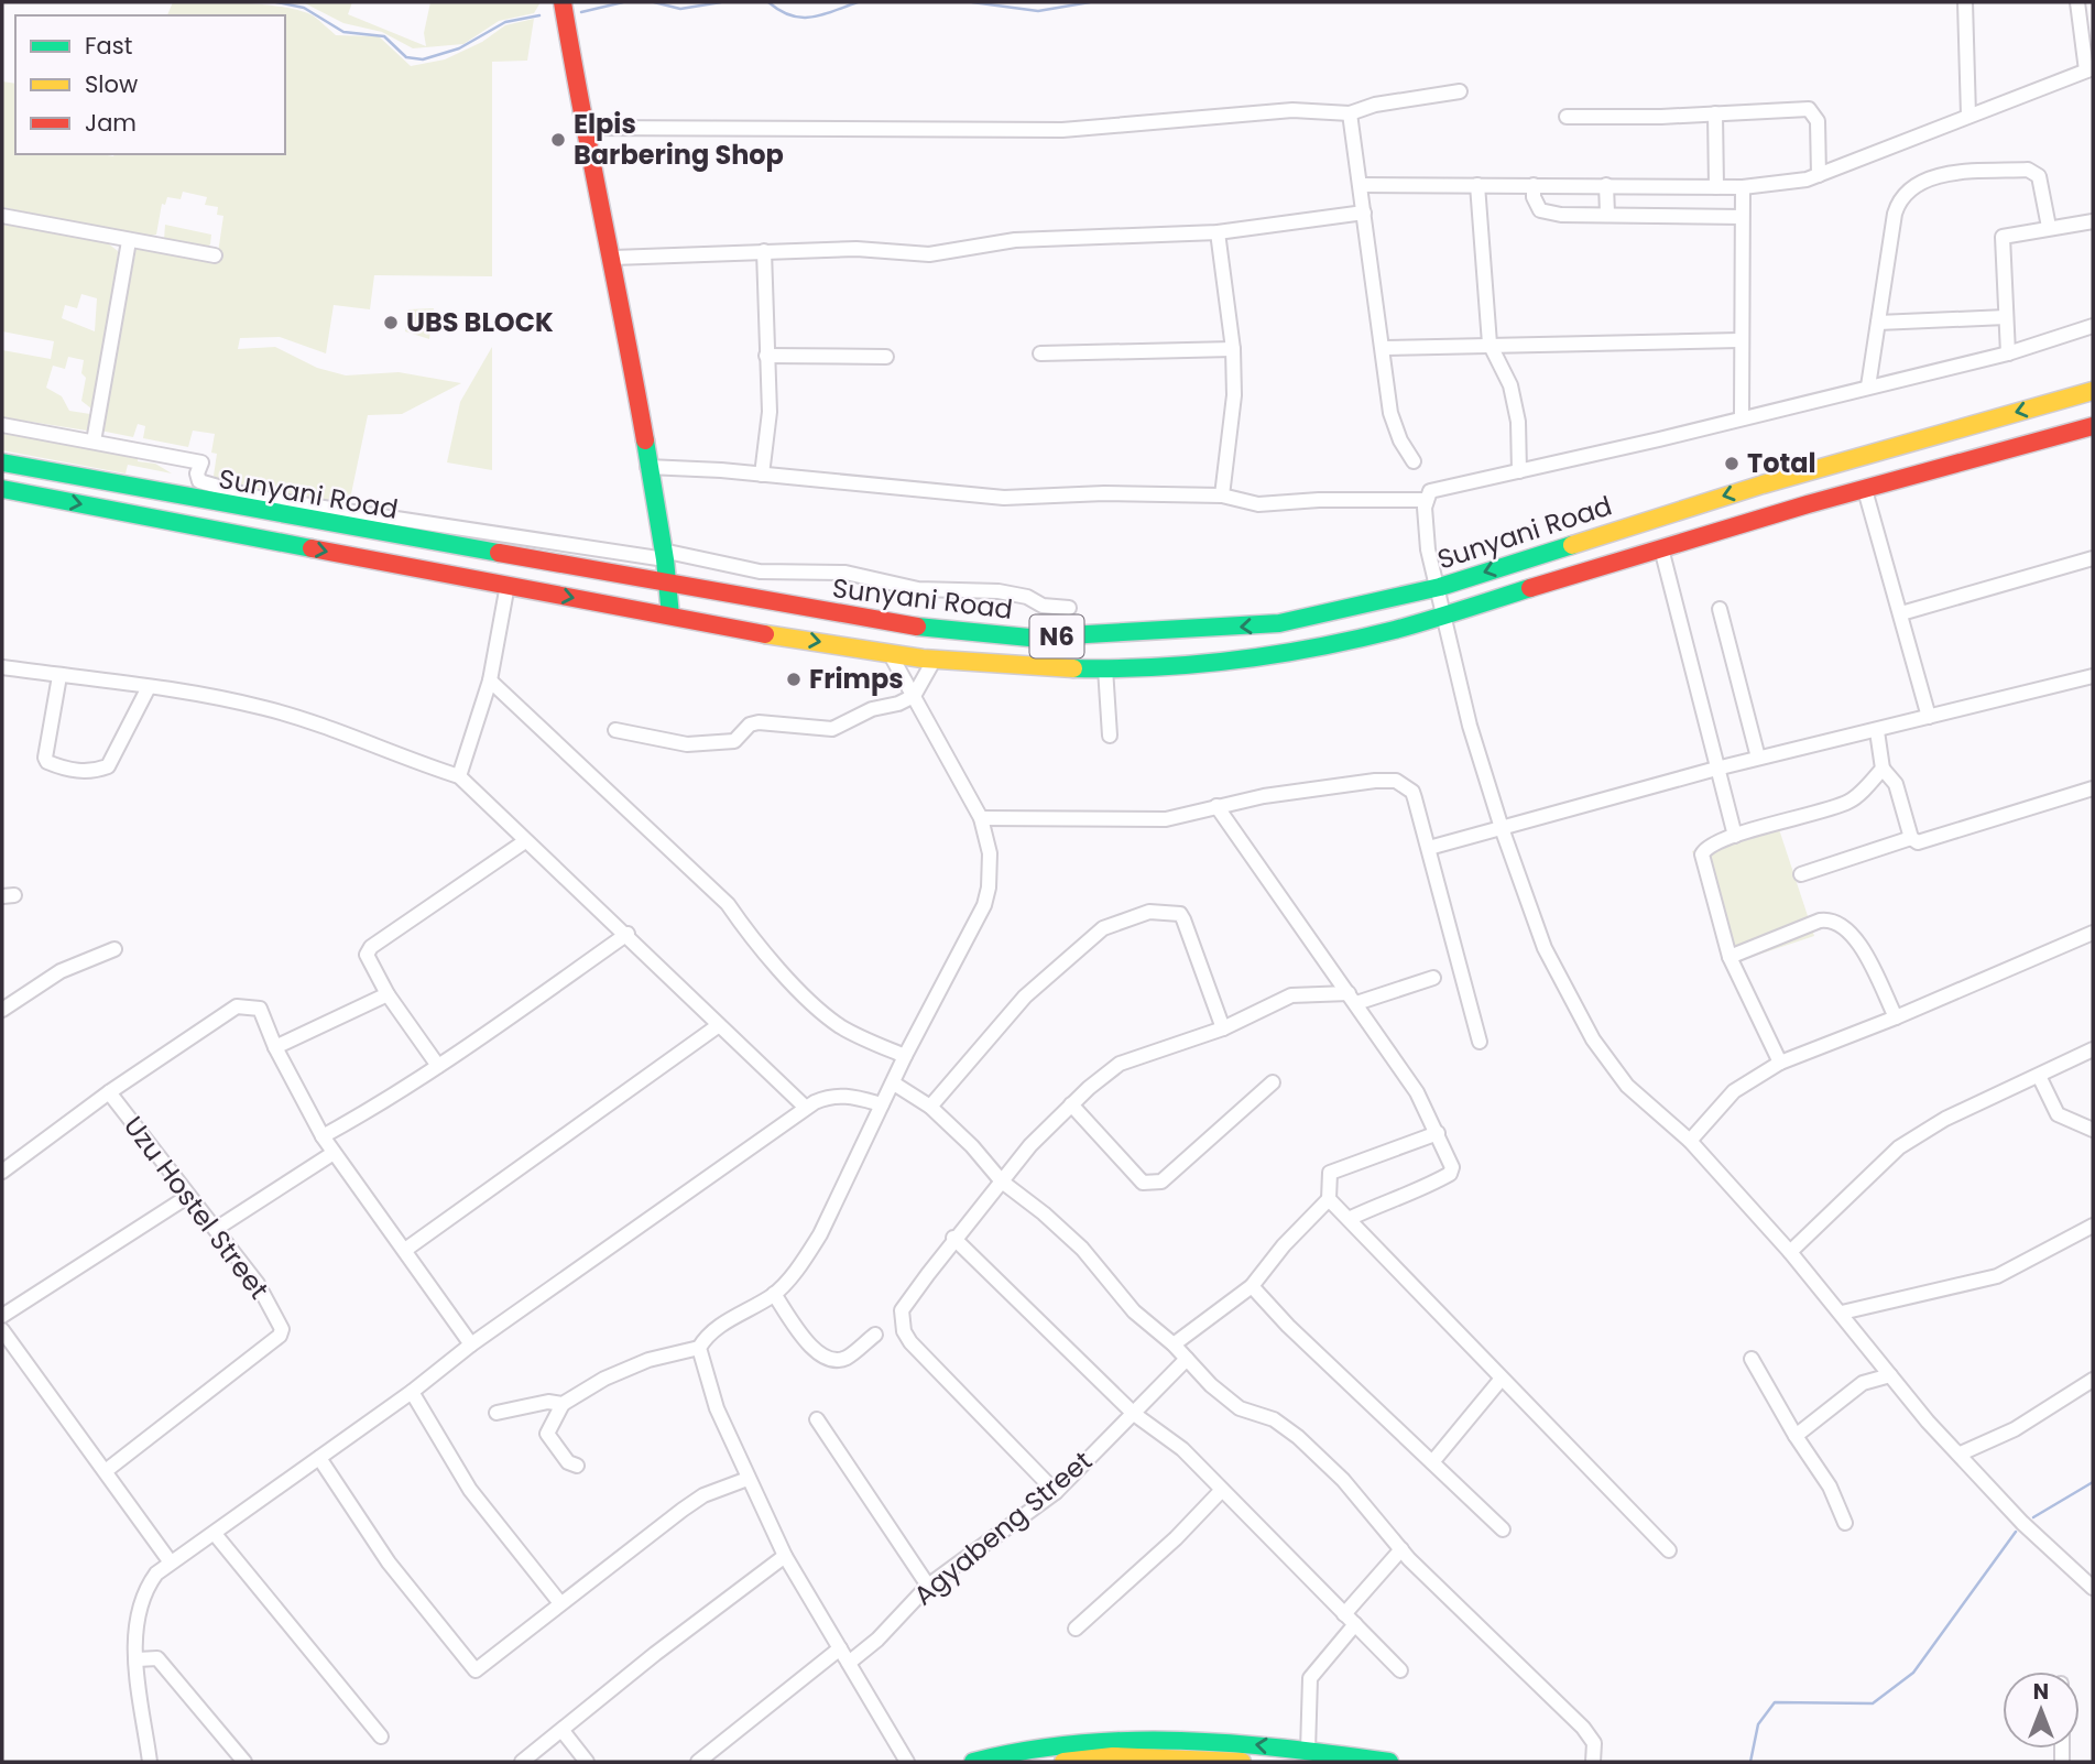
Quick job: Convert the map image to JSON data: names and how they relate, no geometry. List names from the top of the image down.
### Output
{
  "streets": {
    "main road": ["Sunyani Road", "N6"],
    "street": ["Uzu Hostel Street", "Agyabeng Street"]
  },
  "places": [
    "Elpis Barbering Shop",
    "UBS BLOCK",
    "Total",
    "Frimps"
  ],
  "legend": ["Fast", "Slow", "Jam"],
  "north": "top"
}
